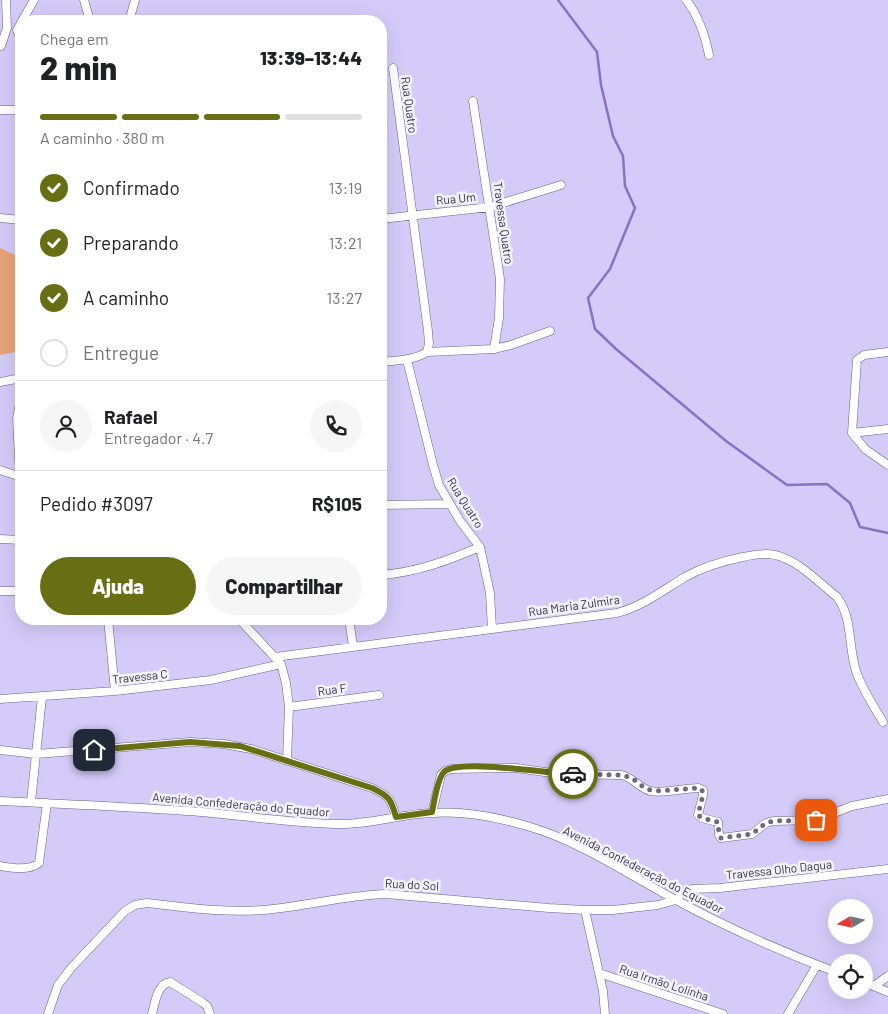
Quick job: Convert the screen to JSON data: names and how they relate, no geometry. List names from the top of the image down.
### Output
{
  "streets": {
    "street": [
      "Rua Quatro",
      "Rua Um",
      "Travessa Quatro",
      "Rua Maria Zulmira",
      "Travessa C",
      "Rua F",
      "Avenida Confederação do Equador",
      "Travessa Olho Dagua",
      "Rua do Sol",
      "Rua Irmão Lolinha"
    ]
  },
  "crossings": [
    ["Rua Quatro", "Rua Um"],
    ["Rua Quatro", "Rua Maria Zulmira"],
    ["Rua Um", "Travessa Quatro"],
    ["Avenida Confederação do Equador", "Travessa Olho Dagua"],
    ["Avenida Confederação do Equador", "Rua do Sol"],
    ["Travessa Olho Dagua", "Rua do Sol"]
  ],
  "north": "left",
  "page": {
    "heading": ["2 min", "Chega em", "13:39–13:44"],
    "panel": [
      "Rafael",
      "Entregador · 4.7",
      "Pedido #3097",
      "R$105"
    ],
    "bar": "A caminho · 380 m",
    "list": [
      ["Confirmado", "13:19"],
      ["Preparando", "13:21"],
      ["A caminho", "13:27"],
      "Entregue"
    ],
    "buttons": ["Ajuda", "Compartilhar"]
  }
}
